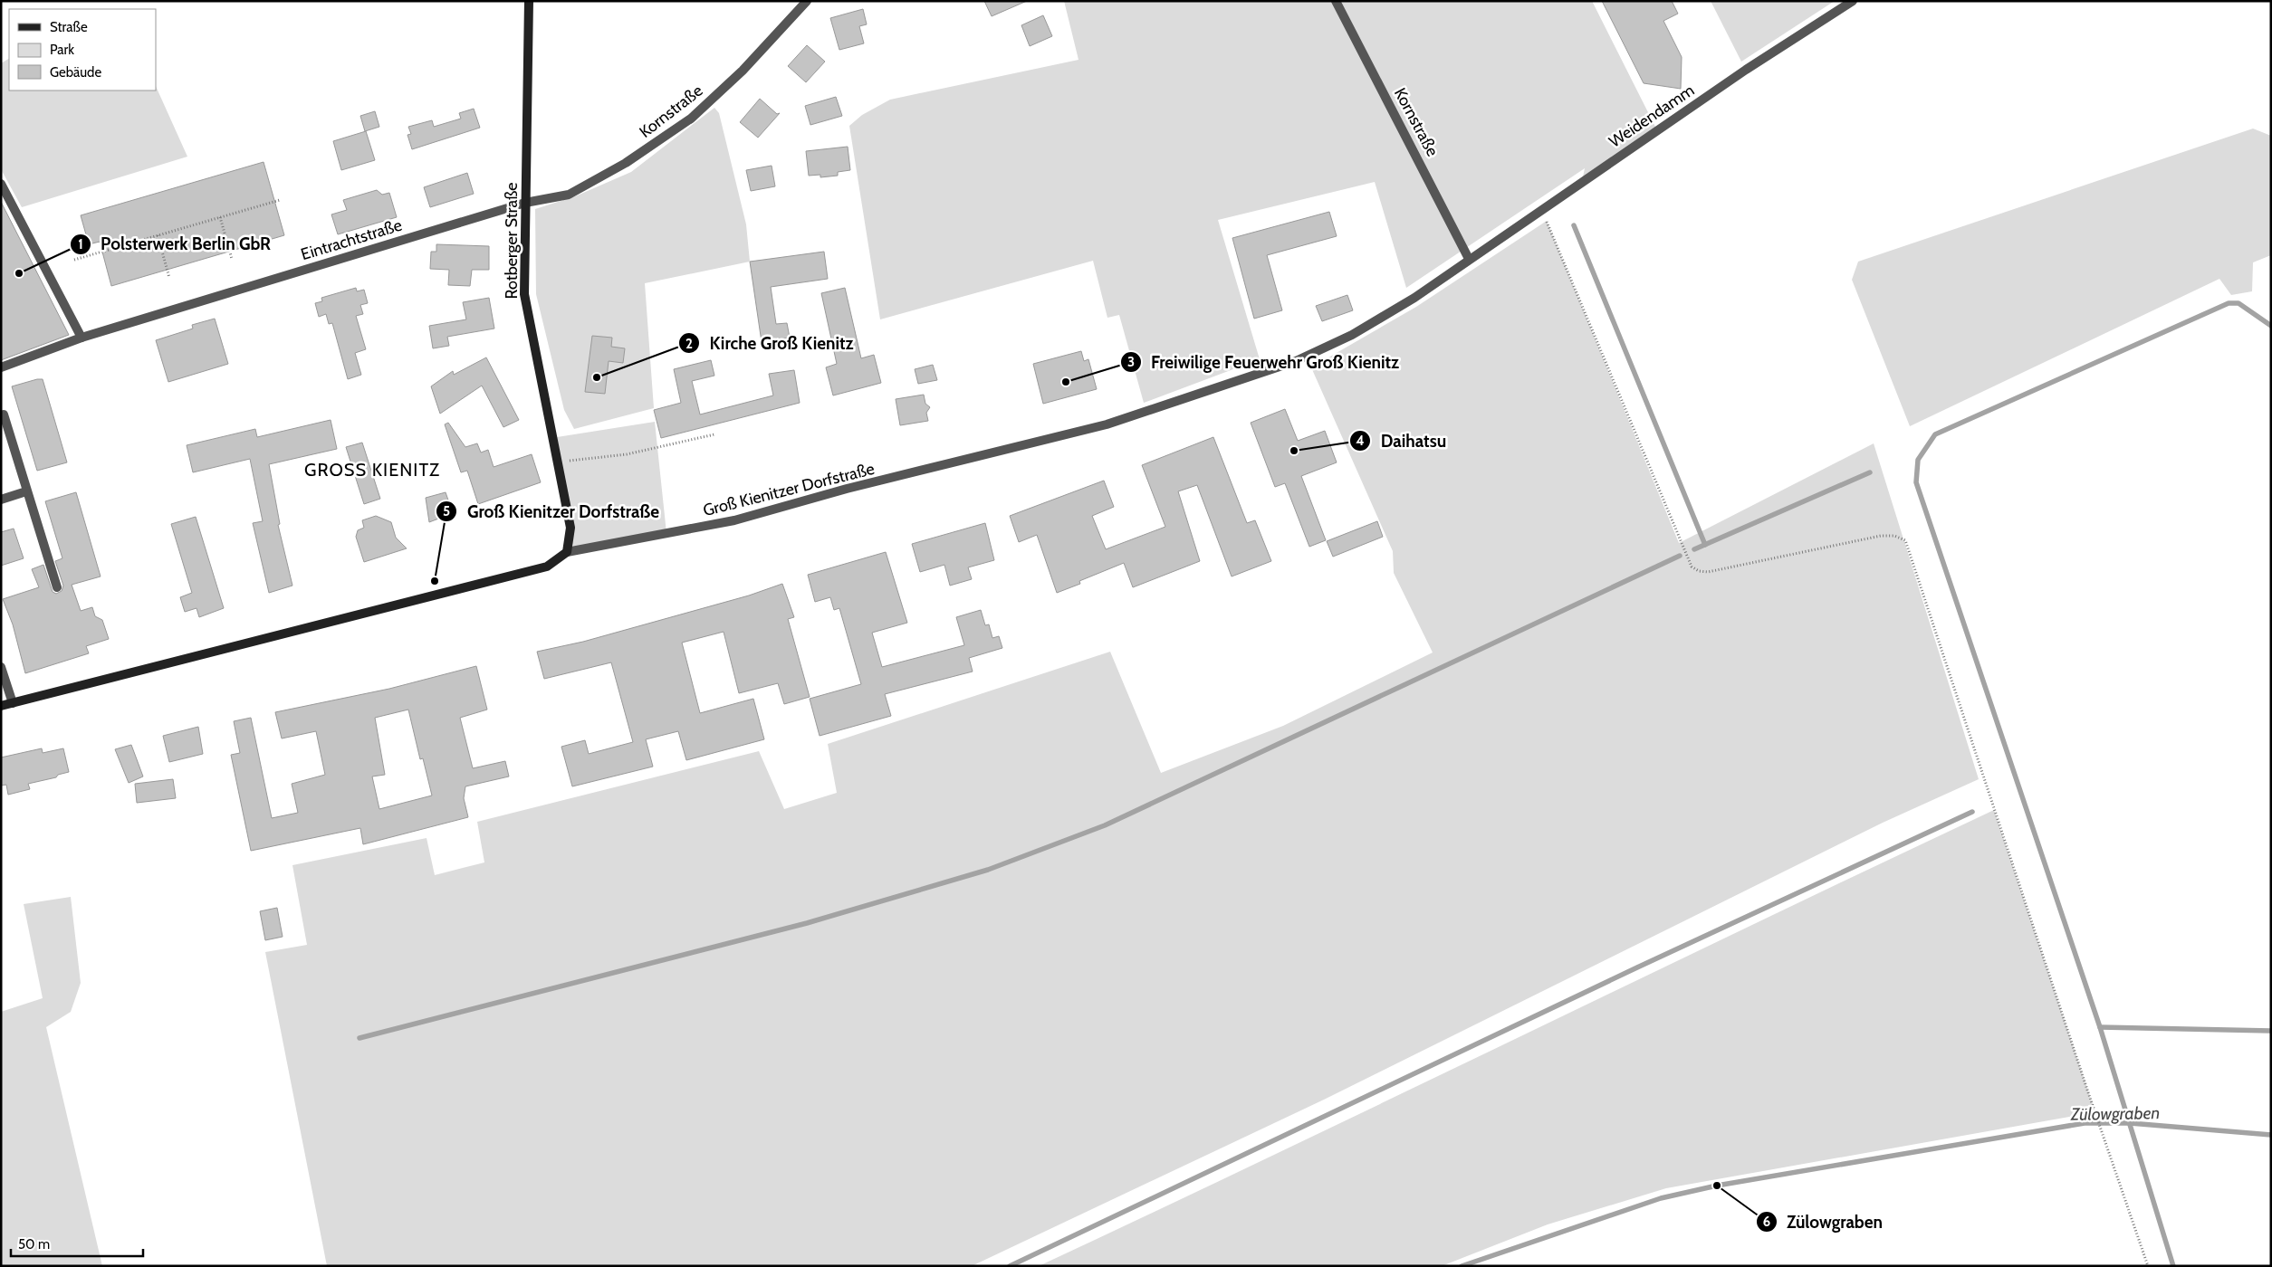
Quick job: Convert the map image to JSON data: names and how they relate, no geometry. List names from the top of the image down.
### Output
{
  "streets": {
    "main road": ["Rotberger Straße", "Groß Kienitzer Dorfstraße"],
    "street": ["Kornstraße", "Weidendamm", "Eintrachtstraße"]
  },
  "crossings": [
    ["Kornstraße", "Weidendamm"],
    ["Kornstraße", "Eintrachtstraße"],
    ["Kornstraße", "Rotberger Straße"],
    ["Kornstraße", "Groß Kienitzer Dorfstraße"],
    ["Weidendamm", "Groß Kienitzer Dorfstraße"],
    ["Eintrachtstraße", "Rotberger Straße"],
    ["Rotberger Straße", "Groß Kienitzer Dorfstraße"]
  ],
  "districts": ["GROSS KIENITZ"],
  "water": ["Zülowgraben"],
  "places": [
    "Polsterwerk Berlin GbR",
    "Kirche Groß Kienitz",
    "Freiwilige Feuerwehr Groß Kienitz",
    "Daihatsu",
    "Groß Kienitzer Dorfstraße",
    "Zülowgraben"
  ],
  "legend": ["Straße", "Park", "Gebäude"],
  "scale_bar": "50 m"
}
